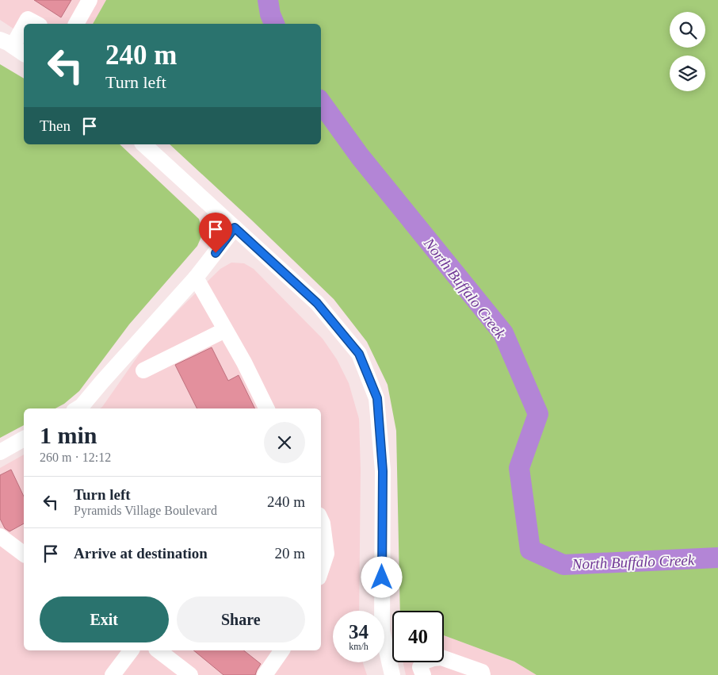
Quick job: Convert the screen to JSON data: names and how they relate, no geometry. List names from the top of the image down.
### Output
{
  "water": ["North Buffalo Creek"],
  "page": {
    "turn": ["240 m", "Turn left"],
    "then": "Then",
    "heading": ["1 min", "260 m · 12:12"],
    "list": [
      {
        "name": "Turn left",
        "note": "Pyramids Village Boulevard",
        "value": "240 m"
      },
      {
        "name": "Arrive at destination",
        "value": "20 m"
      }
    ],
    "buttons": ["Exit", "Share"],
    "speed": "34 km/h",
    "limit": "40"
  }
}
